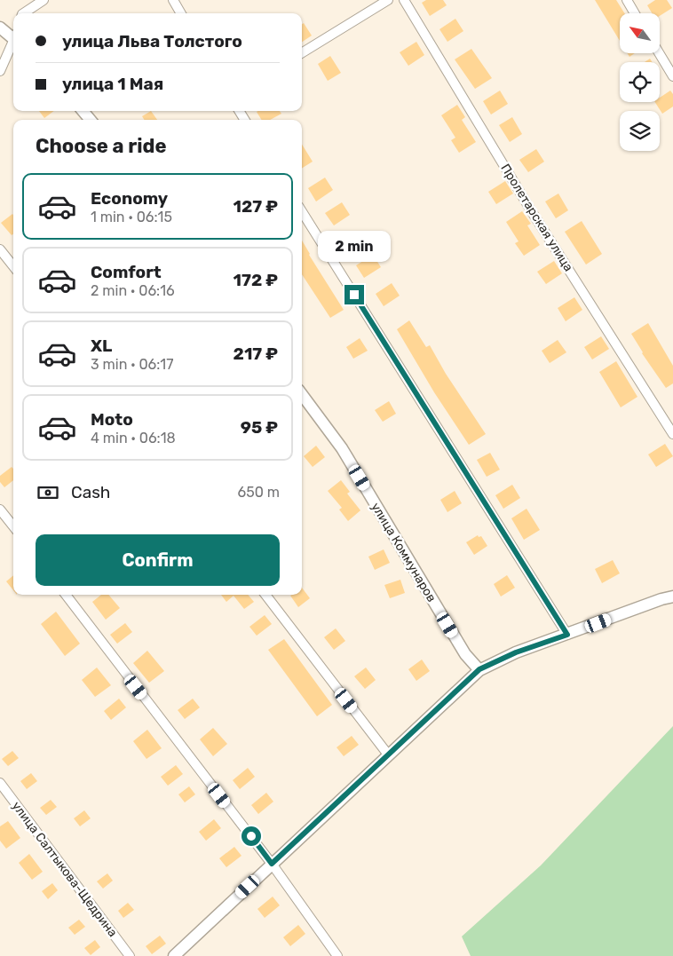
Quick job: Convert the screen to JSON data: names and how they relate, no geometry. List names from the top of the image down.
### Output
{
  "streets": {
    "main road": ["улица Коммунаров"],
    "street": ["Пролетарская улица", "улица Салтыкова-Щедрина"]
  },
  "north": "top left",
  "page": {
    "banner": ["улица Льва Толстого", "улица 1 Мая"],
    "heading": "Choose a ride",
    "list": [
      {
        "name": "Economy",
        "note": "1 min · 06:15",
        "value": "127 ₽"
      },
      {
        "name": "Comfort",
        "note": "2 min · 06:16",
        "value": "172 ₽"
      },
      {
        "name": "XL",
        "note": "3 min · 06:17",
        "value": "217 ₽"
      },
      {
        "name": "Moto",
        "note": "4 min · 06:18",
        "value": "95 ₽"
      }
    ],
    "bubble": "2 min",
    "pay": ["Cash", "650 m"],
    "buttons": "Confirm"
  }
}
